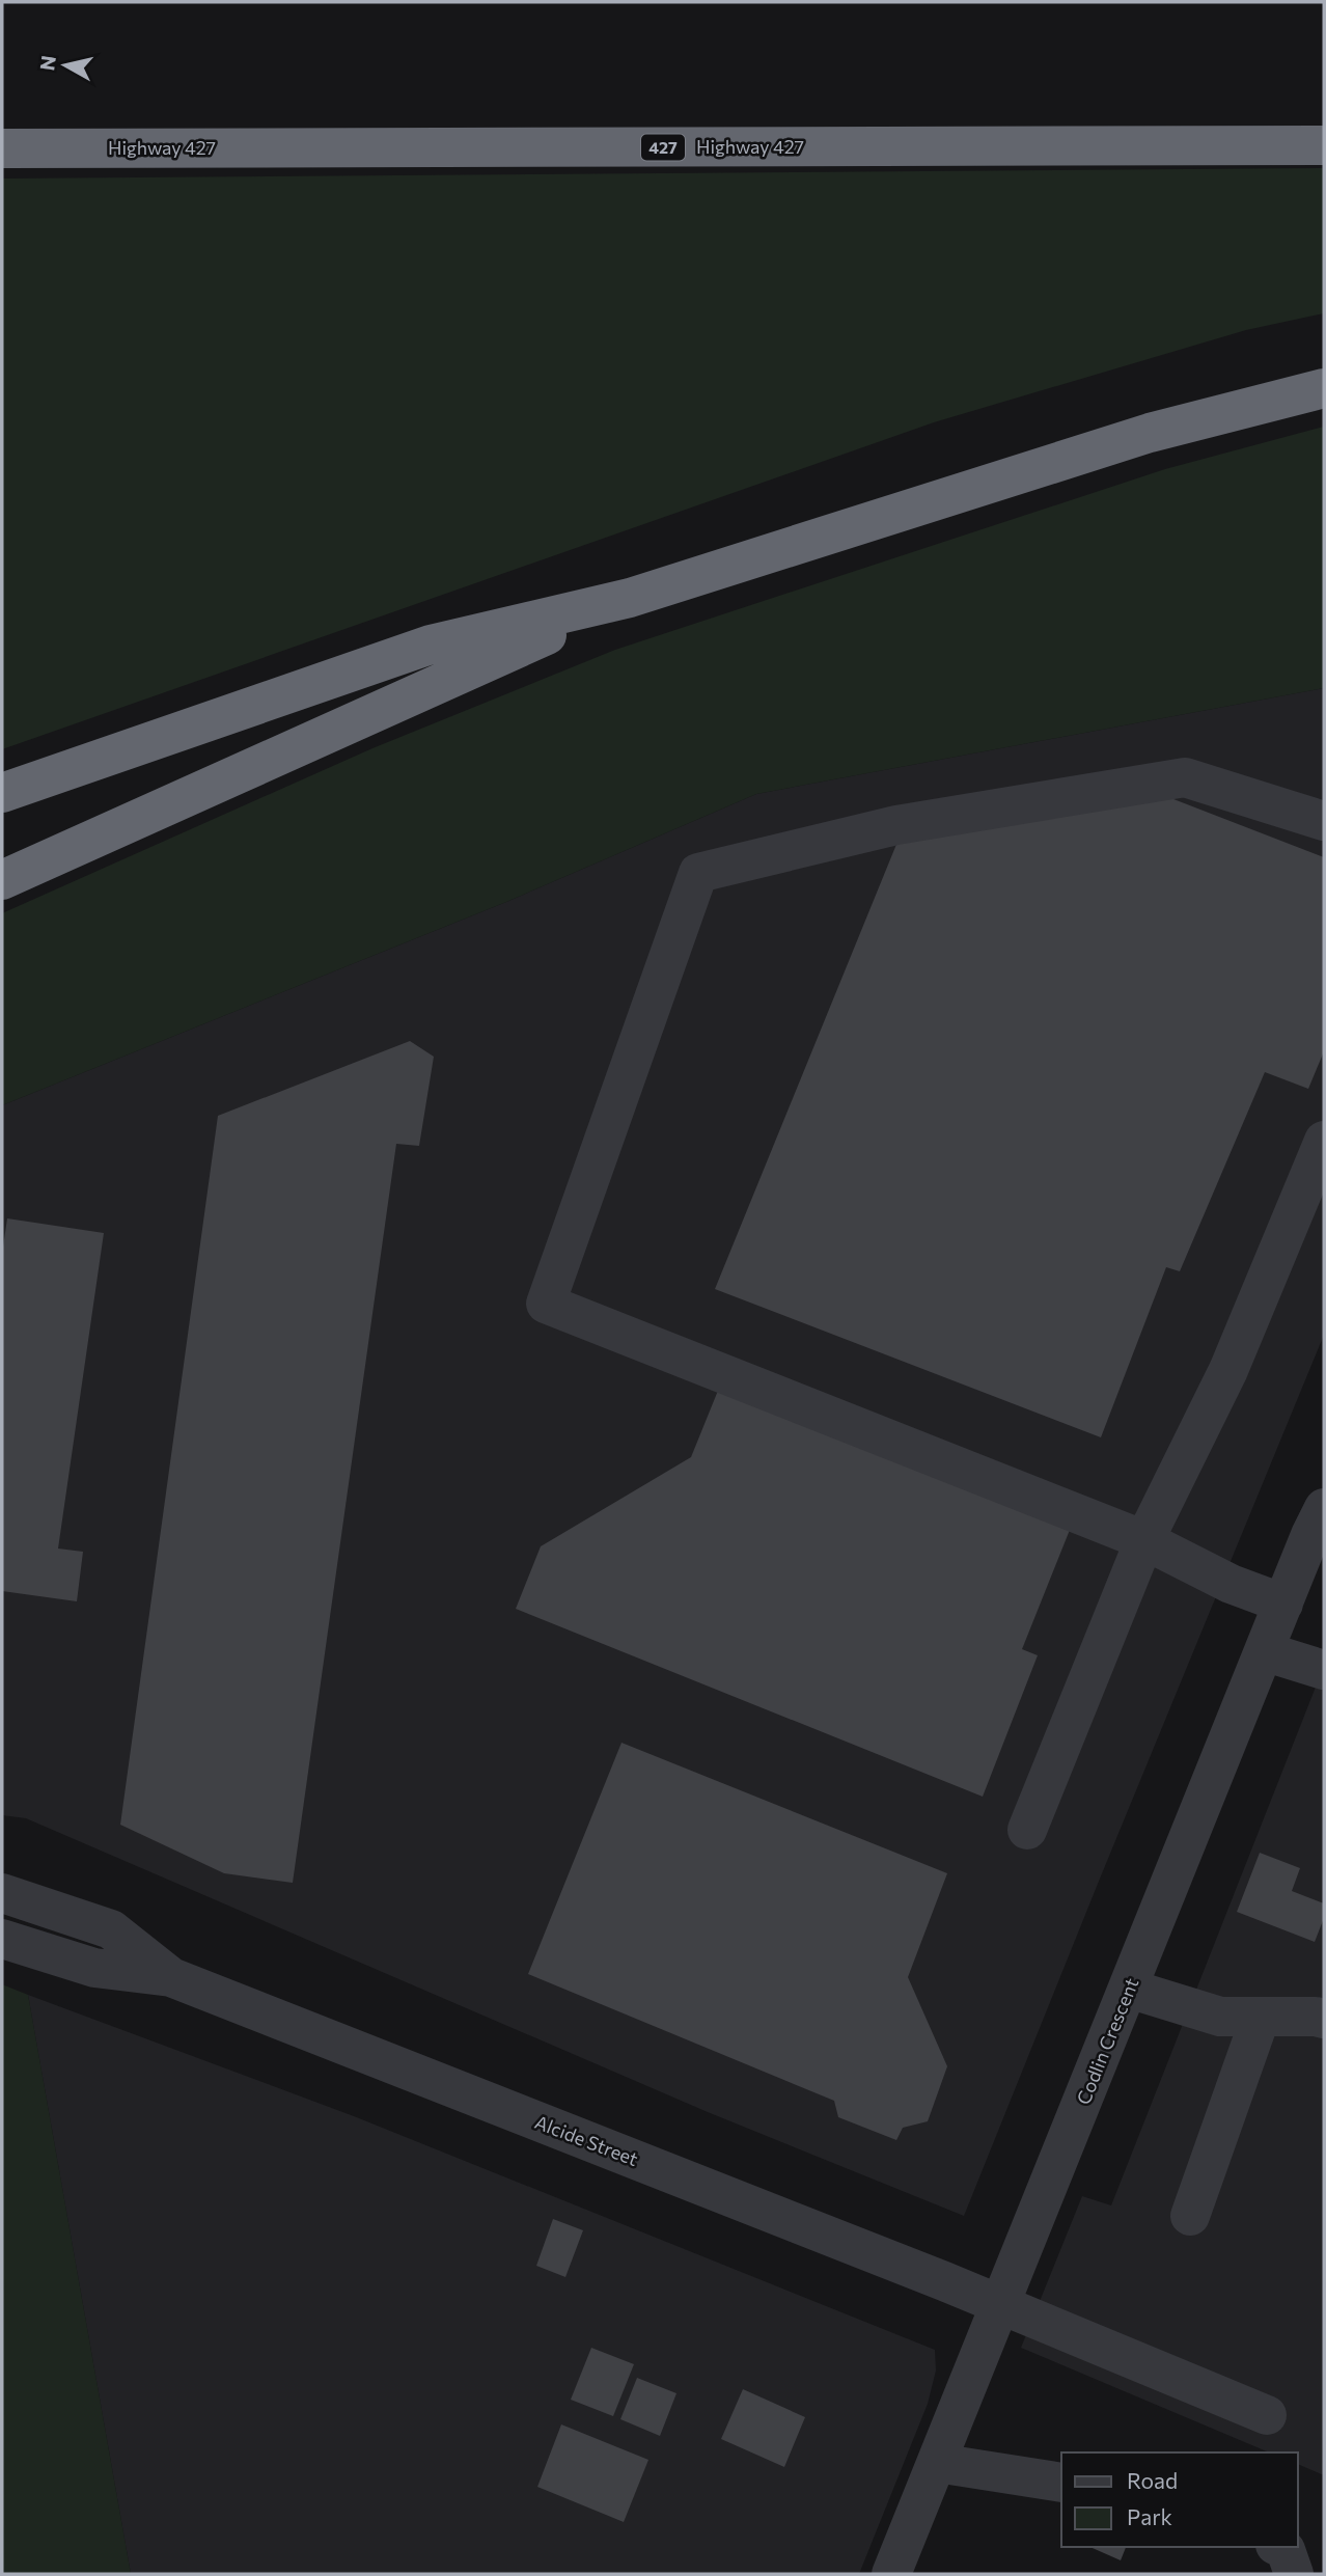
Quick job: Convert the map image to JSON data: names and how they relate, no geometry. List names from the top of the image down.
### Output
{
  "streets": {
    "highway": ["427", "Highway 427"],
    "street": ["Codlin Crescent", "Alcide Street"]
  },
  "crossings": [
    ["Codlin Crescent", "Alcide Street"]
  ],
  "legend": ["Road", "Park"],
  "north": "left"
}
